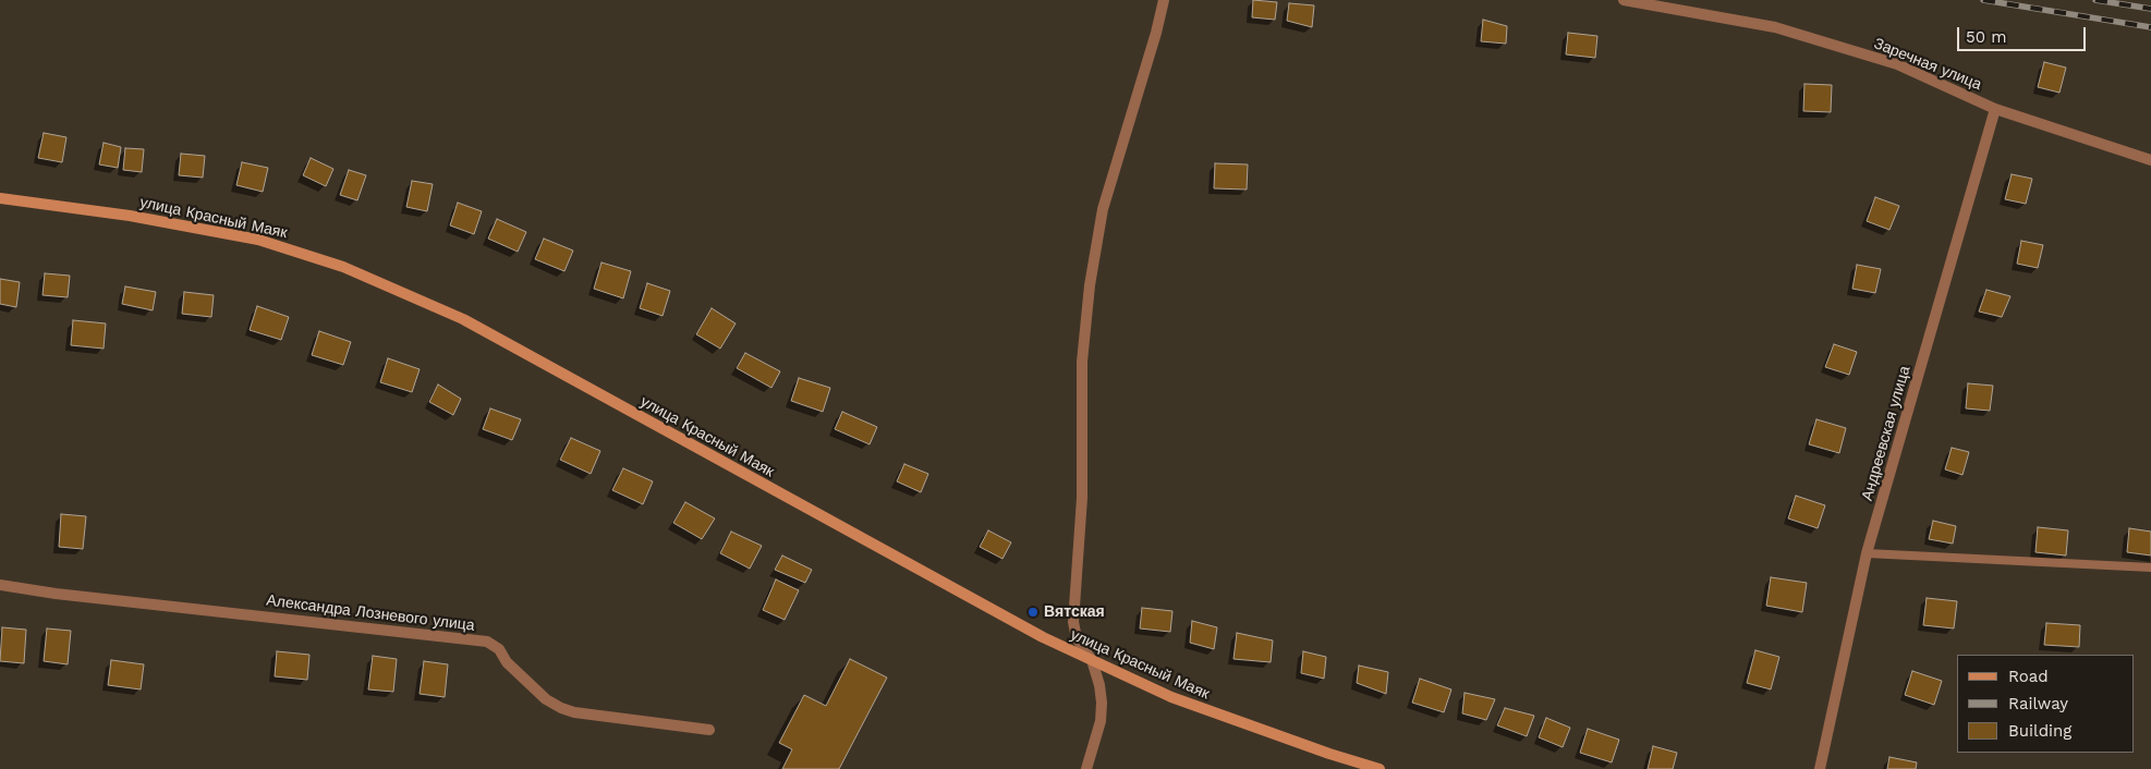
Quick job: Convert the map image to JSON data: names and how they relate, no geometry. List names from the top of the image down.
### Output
{
  "streets": {
    "street": [
      "Заречная улица",
      "улица Красный Маяк",
      "Андреевская улица",
      "Александра Лозневого улица"
    ]
  },
  "crossings": [
    ["Заречная улица", "Андреевская улица"]
  ],
  "places": ["Вятская"],
  "legend": ["Road", "Railway", "Building"],
  "scale_bar": "50 m"
}
